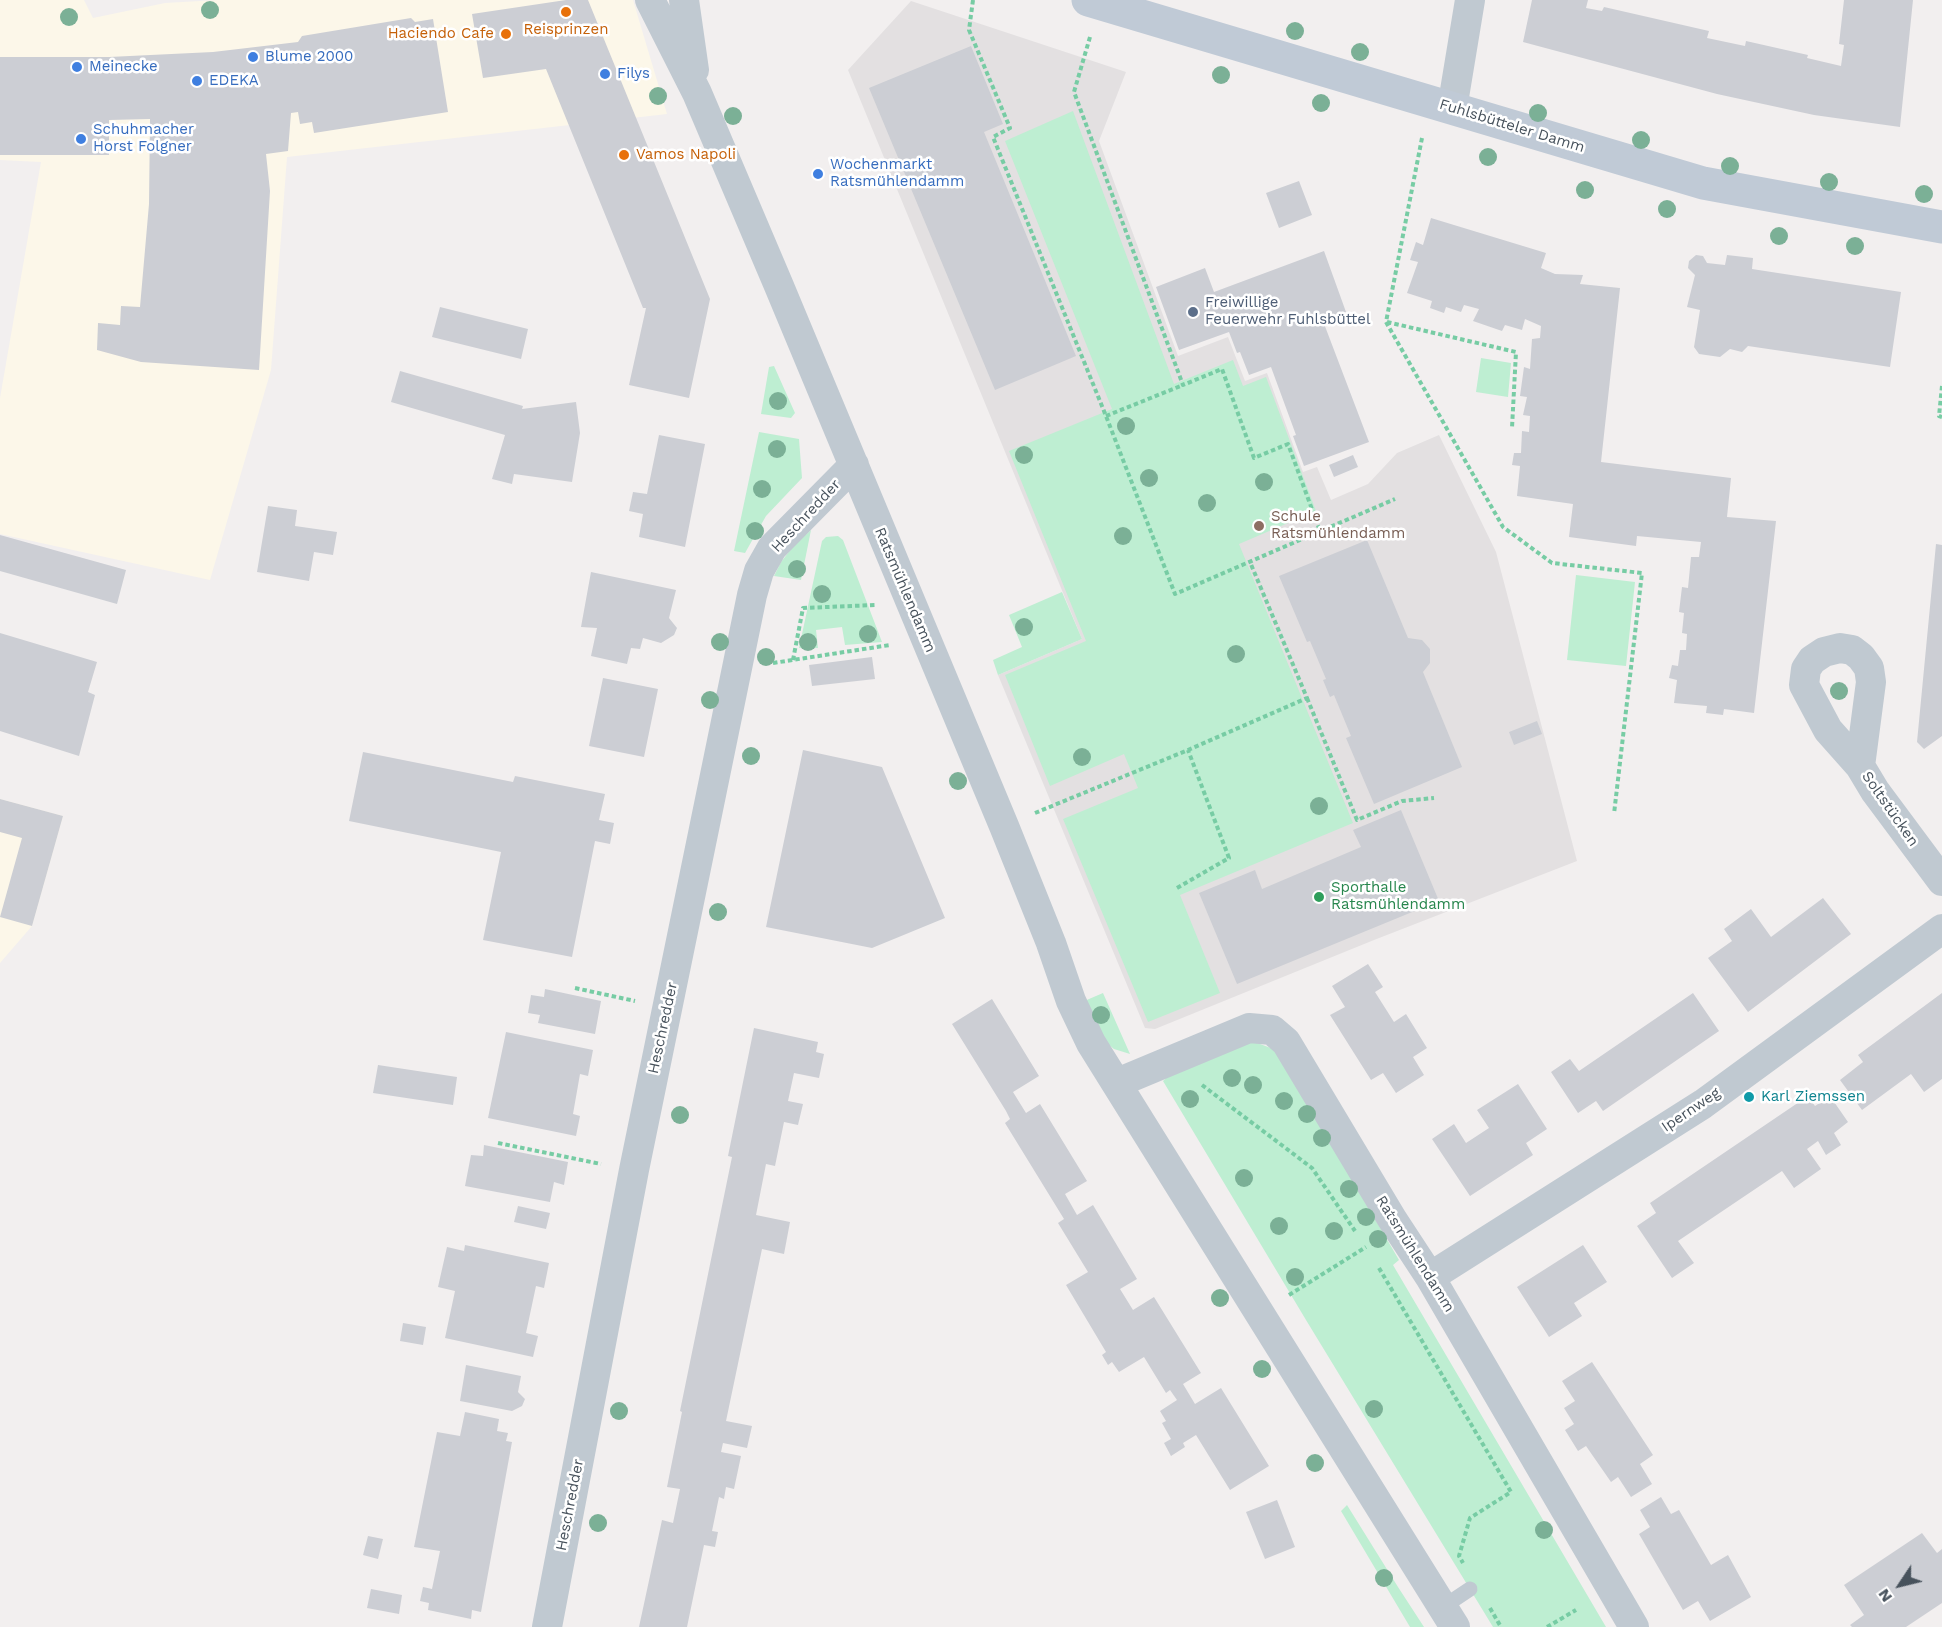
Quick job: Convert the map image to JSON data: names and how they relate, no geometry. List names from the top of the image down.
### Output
{
  "streets": {
    "street": [
      "Fuhlsbütteler Damm",
      "Heschredder",
      "Ratsmühlendamm",
      "Soltstücken",
      "Ipernweg"
    ]
  },
  "crossings": [
    ["Heschredder", "Ratsmühlendamm"],
    ["Ratsmühlendamm", "Ipernweg"]
  ],
  "places": [
    "Reisprinzen",
    "Haciendo Cafe",
    "Blume 2000",
    "Meinecke",
    "Filys",
    "EDEKA",
    "Schuhmacher Horst Folgner",
    "Vamos Napoli",
    "Wochenmarkt Ratsmühlendamm",
    "Freiwillige Feuerwehr Fuhlsbüttel",
    "Schule Ratsmühlendamm",
    "Sporthalle Ratsmühlendamm",
    "Karl Ziemssen"
  ],
  "north": "bottom left"
}
